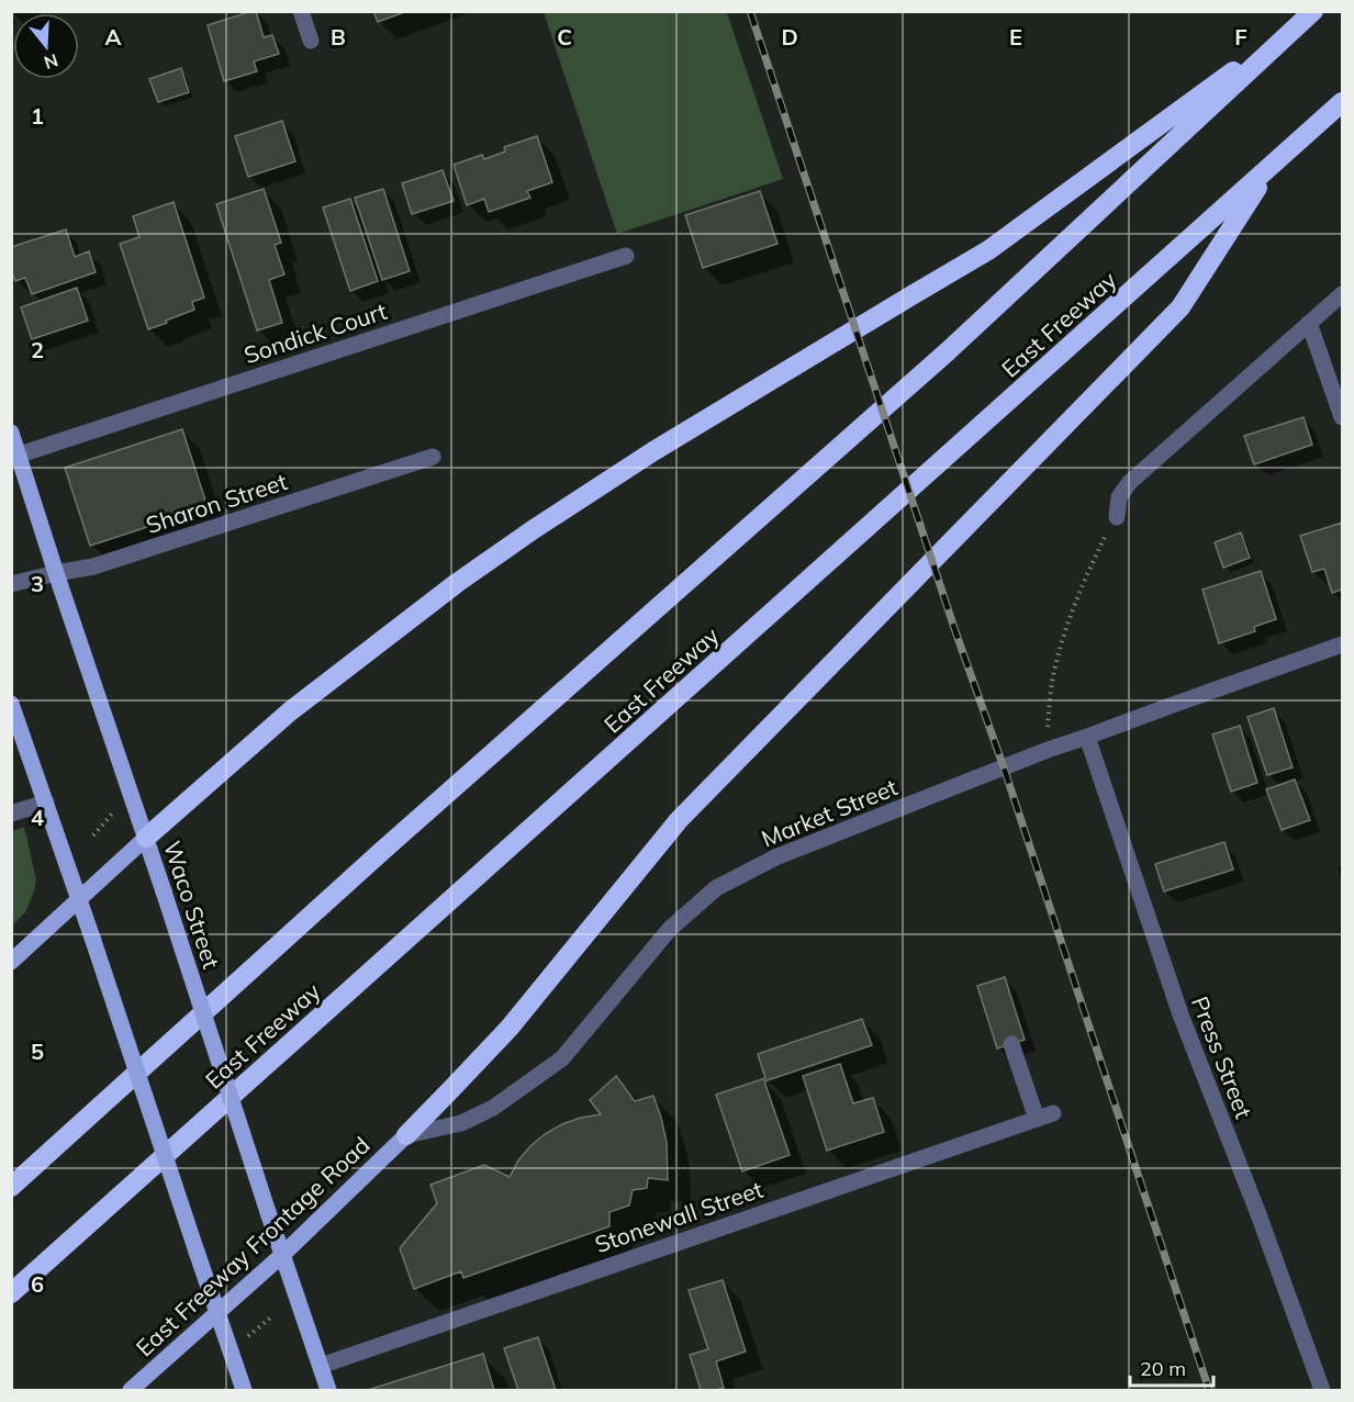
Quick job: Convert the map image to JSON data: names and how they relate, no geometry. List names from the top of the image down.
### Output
{
  "streets": {
    "highway": ["East Freeway"],
    "main road": ["Waco Street", "East Freeway Frontage Road"],
    "street": [
      "Sondick Court",
      "Sharon Street",
      "Market Street",
      "Press Street",
      "Stonewall Street"
    ]
  },
  "crossings": [
    ["Sondick Court", "Waco Street"],
    ["Sharon Street", "Waco Street"],
    ["Market Street", "Press Street"],
    ["Market Street", "East Freeway Frontage Road"],
    ["Waco Street", "Stonewall Street"],
    ["Waco Street", "East Freeway Frontage Road"]
  ],
  "scale_bar": "20 m",
  "north": "bottom",
  "grid": {
    "columns": [
      "A",
      "B",
      "C",
      "D",
      "E",
      "F"
    ],
    "rows": [
      "1",
      "2",
      "3",
      "4",
      "5",
      "6"
    ]
  }
}
